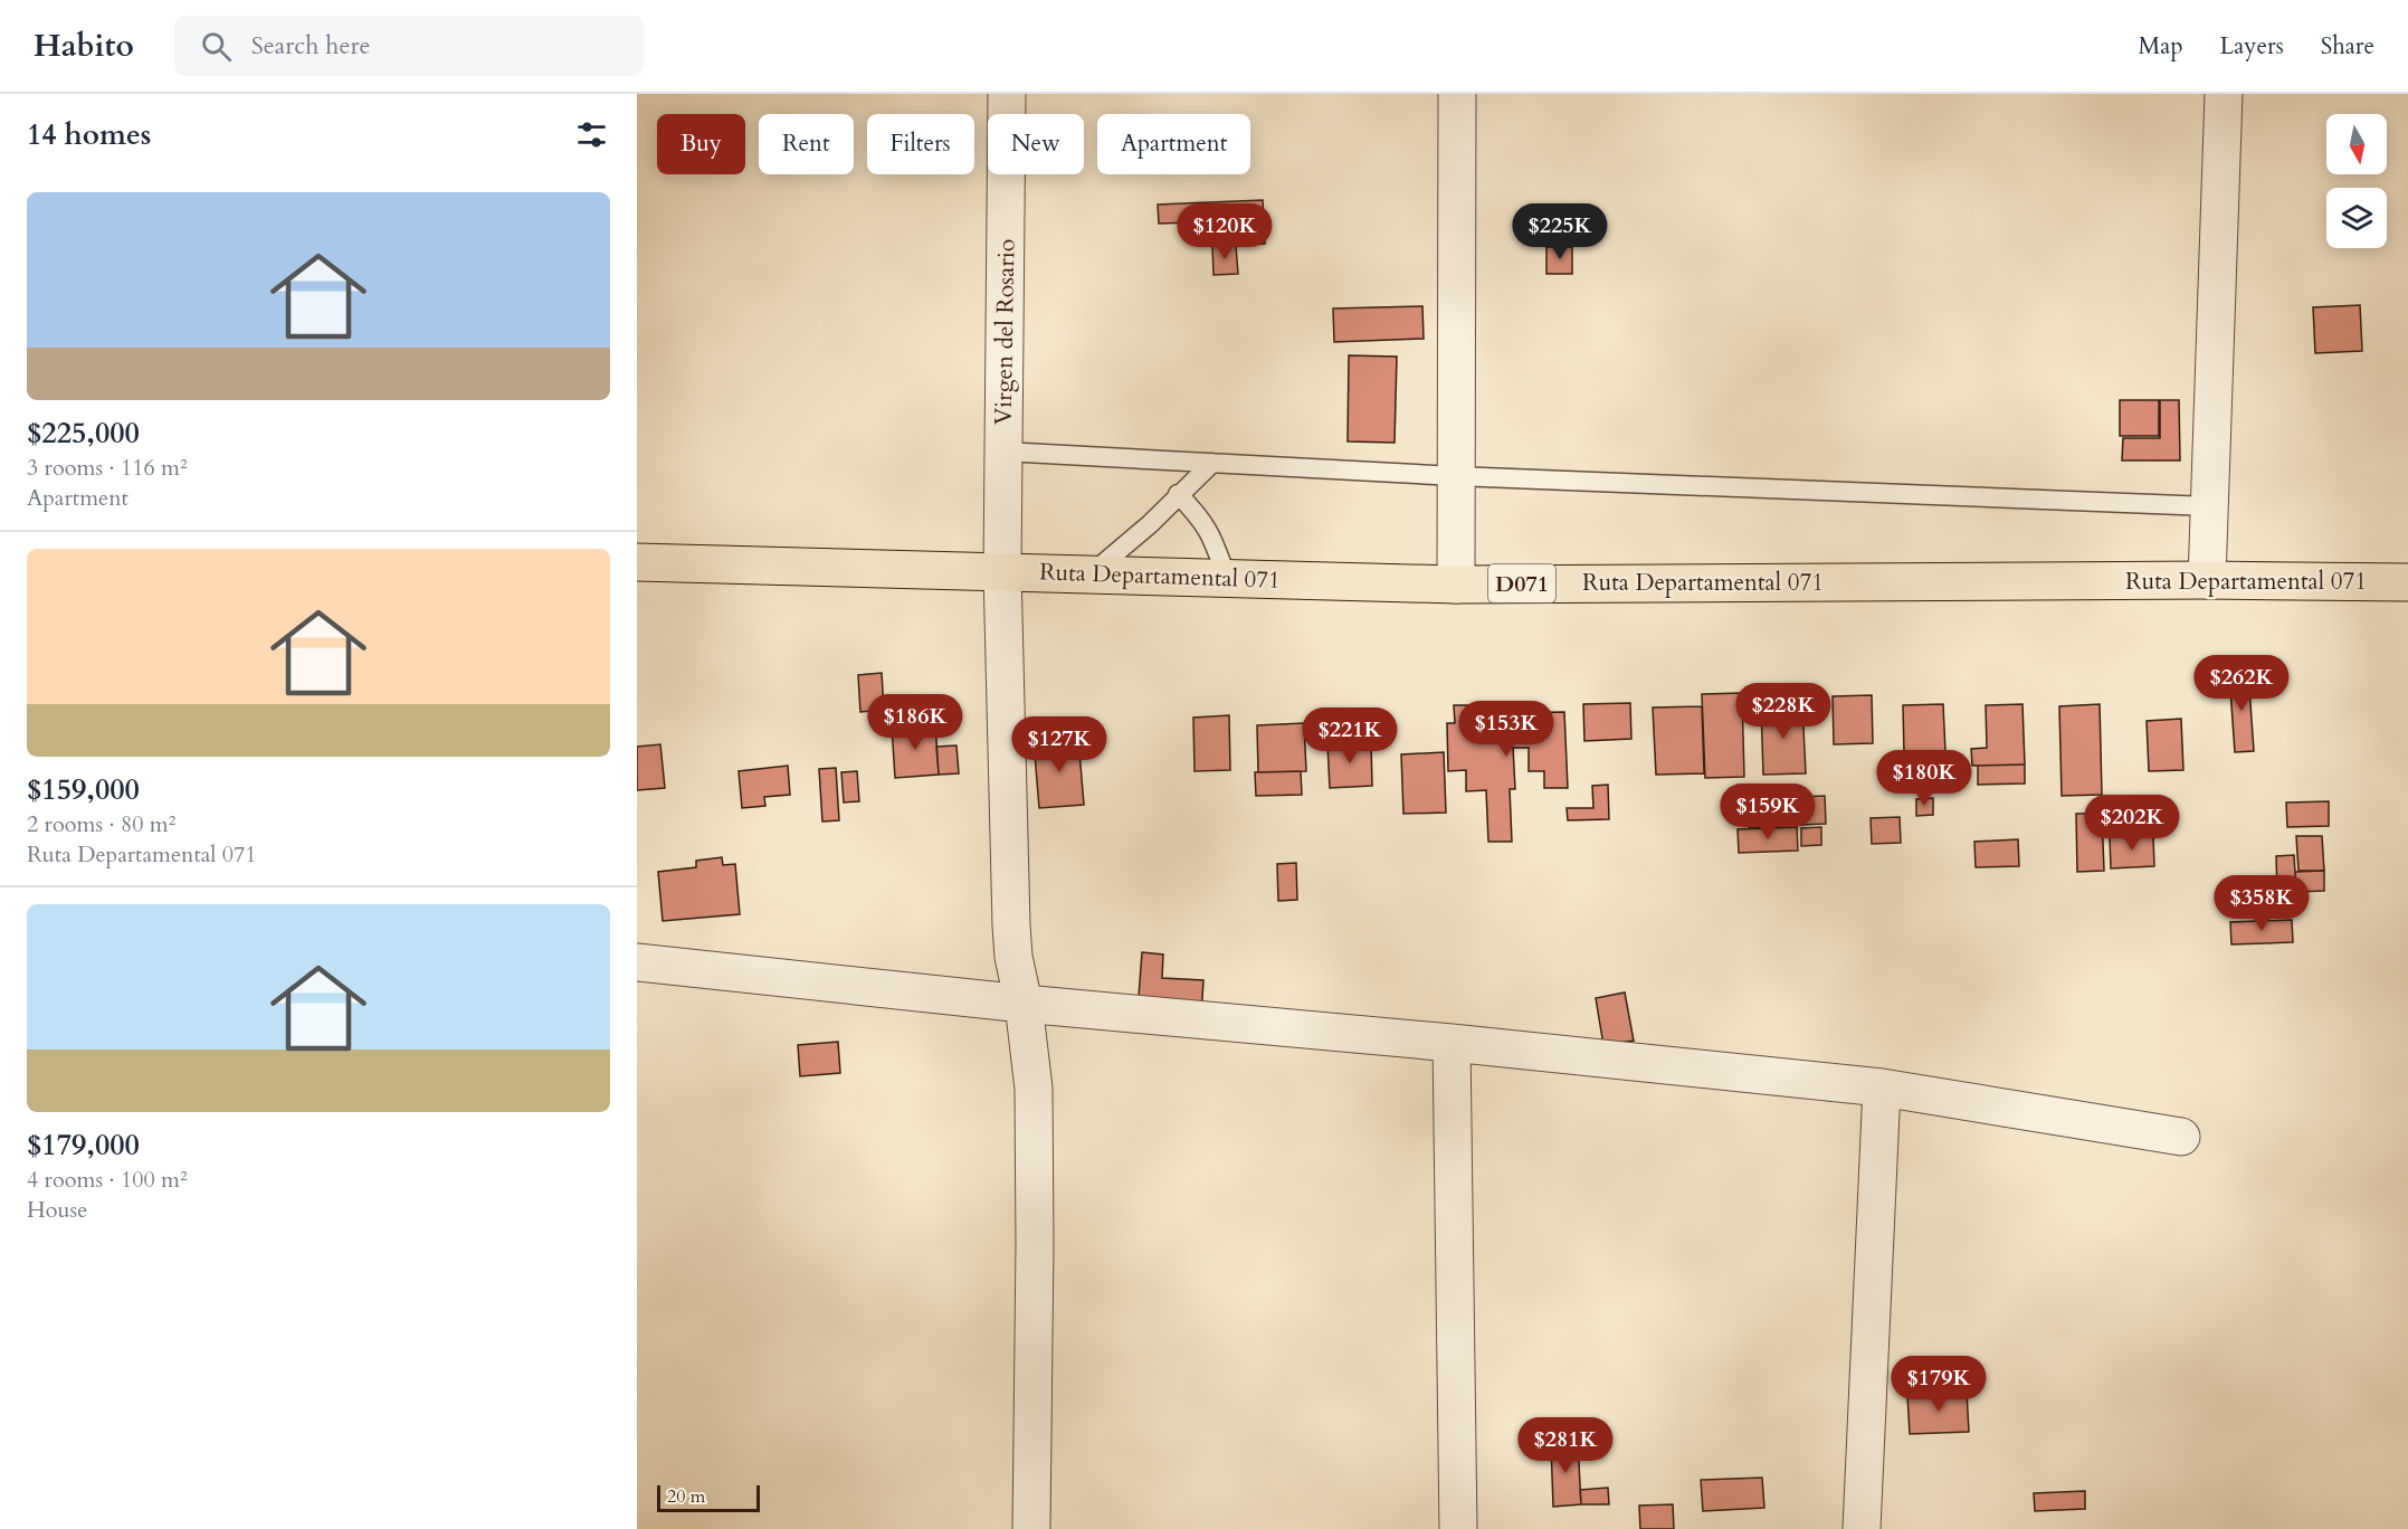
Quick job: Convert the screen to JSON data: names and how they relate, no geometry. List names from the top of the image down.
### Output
{
  "streets": {
    "main road": ["Ruta Departamental 071", "D071"],
    "street": ["Virgen del Rosario"]
  },
  "crossings": [
    ["Virgen del Rosario", "Ruta Departamental 071"]
  ],
  "scale_bar": "20 m",
  "north": "bottom",
  "page": {
    "header": "Habito",
    "search": "Search here",
    "nav": ["Map", "Layers", "Share"],
    "heading": "14 homes",
    "chip": [
      "Buy",
      "Rent",
      "Filters",
      "New",
      "Apartment"
    ],
    "list": [
      {
        "name": "$225,000",
        "note": "3 rooms · 116 m² · Apartment"
      },
      {
        "name": "$159,000",
        "note": "2 rooms · 80 m² · Ruta Departamental 071"
      },
      {
        "name": "$179,000",
        "note": "4 rooms · 100 m² · House"
      }
    ],
    "price": [
      "$120K",
      "$225K",
      "$262K",
      "$228K",
      "$186K",
      "$153K",
      "$221K",
      "$127K",
      "$180K",
      "$159K",
      "$202K",
      "$358K",
      "$179K",
      "$281K"
    ],
    "scale": "20 m"
  }
}
